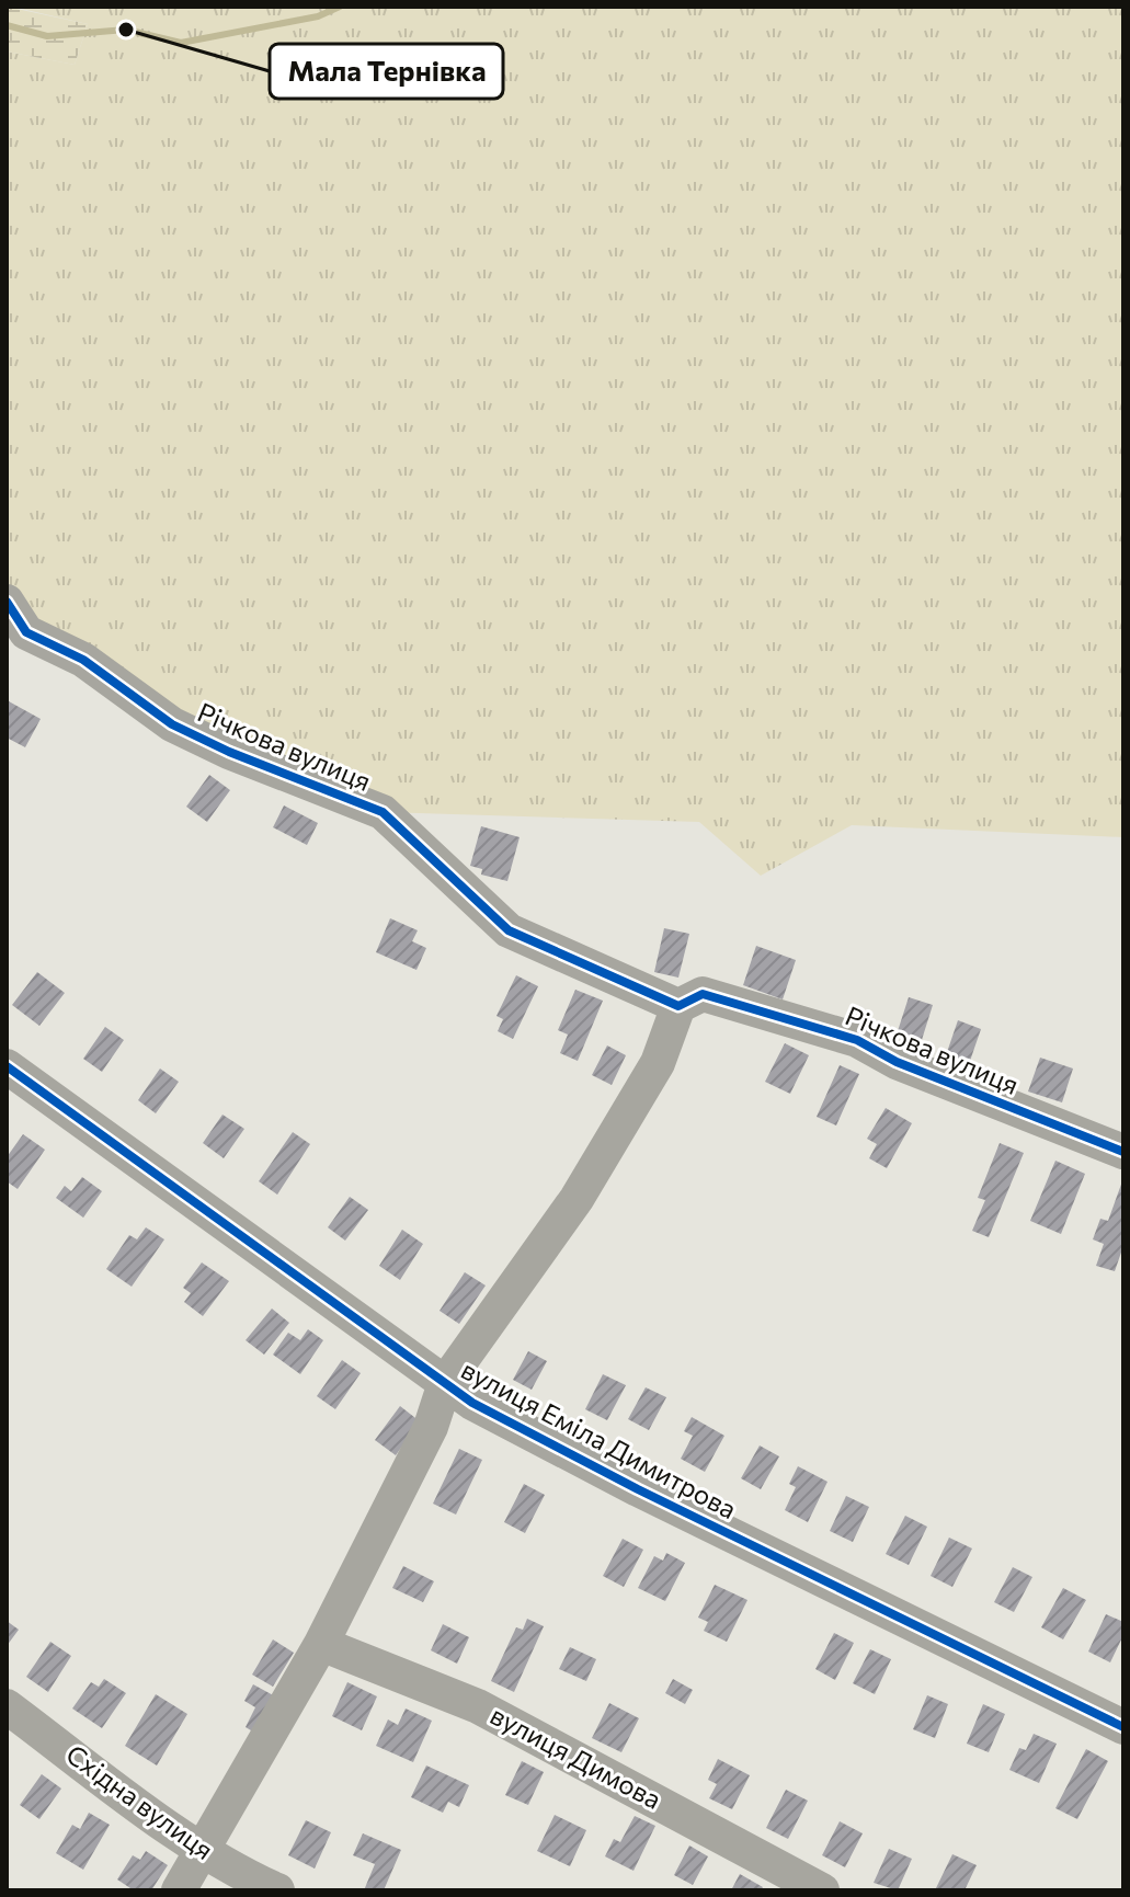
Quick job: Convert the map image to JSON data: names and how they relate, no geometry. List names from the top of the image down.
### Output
{
  "streets": {
    "street": [
      "Річкова вулиця",
      "вулиця Еміла Димитрова",
      "вулиця Димова",
      "Східна вулиця"
    ]
  },
  "places": ["Мала Тернівка"]
}
